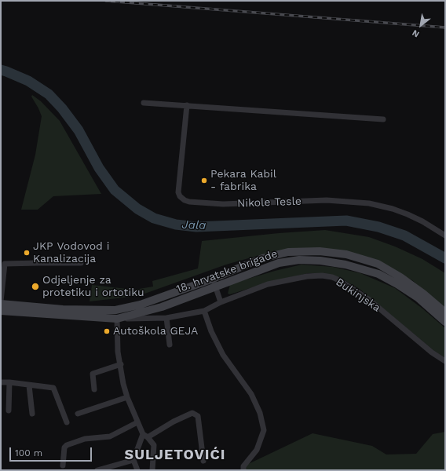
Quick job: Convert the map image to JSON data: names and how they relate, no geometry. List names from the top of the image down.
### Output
{
  "streets": {
    "main road": ["18. hrvatske brigade"],
    "street": ["Nikole Tesle", "Bukinjska"]
  },
  "crossings": [
    ["18. hrvatske brigade", "Bukinjska"]
  ],
  "districts": ["SULJETOVIĆI"],
  "water": ["Jala"],
  "places": [
    "Pekara Kabil - fabrika",
    "JKP Vodovod i Kanalizacija",
    "Odjeljenje za protetiku i ortotiku",
    "Autoškola GEJA"
  ],
  "scale_bar": "100 m",
  "north": "bottom left"
}
